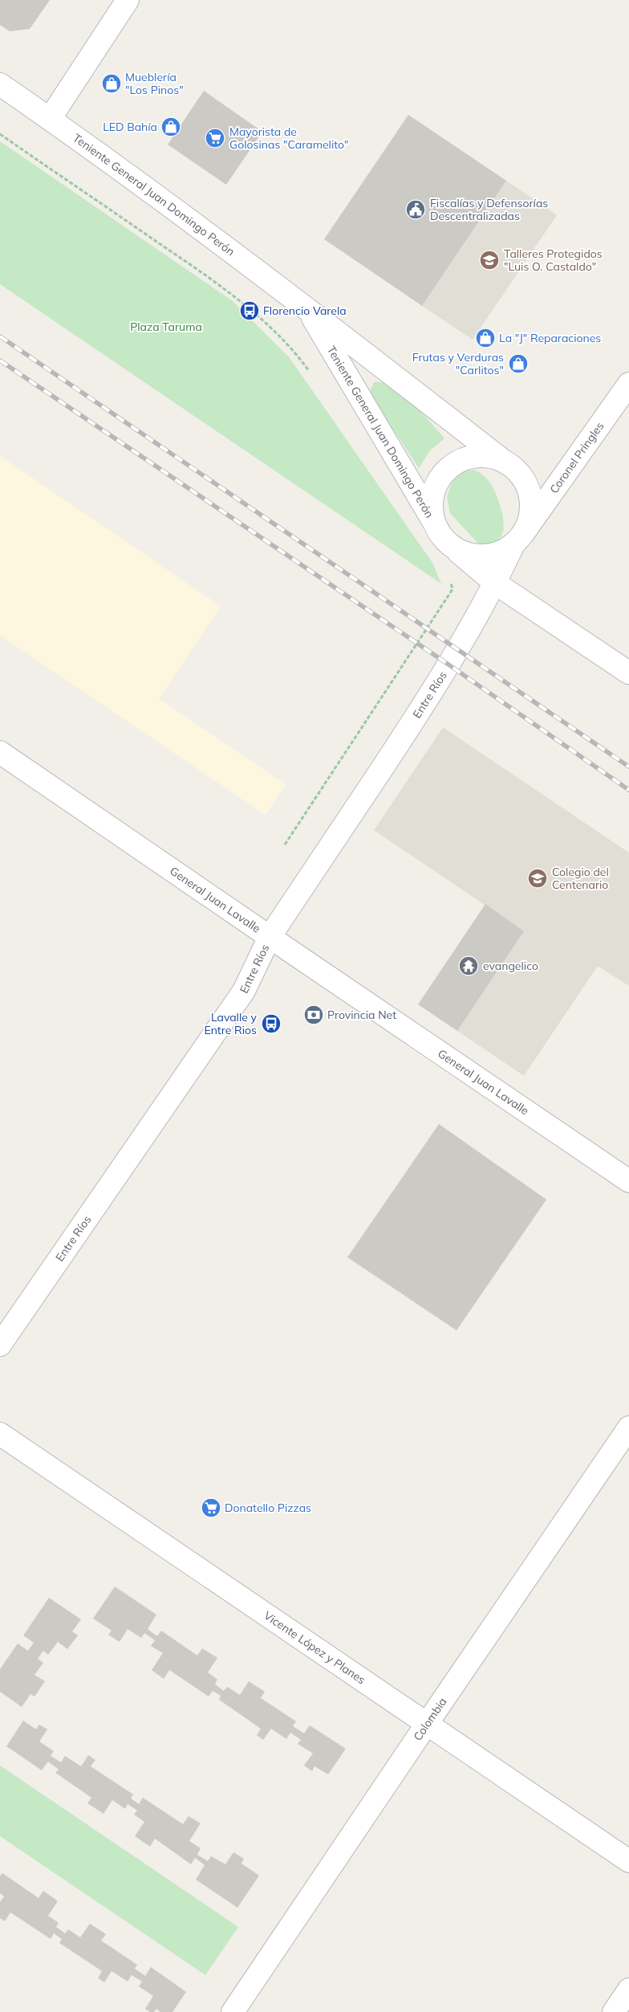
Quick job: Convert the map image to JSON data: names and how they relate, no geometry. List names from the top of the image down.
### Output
{
  "streets": {
    "street": [
      "Teniente General Juan Domingo Perón",
      "Coronel Pringles",
      "Entre Ríos",
      "General Juan Lavalle",
      "Vicente López y Planes",
      "Colombia"
    ]
  },
  "crossings": [
    ["Teniente General Juan Domingo Perón", "Coronel Pringles"],
    ["Teniente General Juan Domingo Perón", "Entre Ríos"],
    ["Coronel Pringles", "Entre Ríos"],
    ["Entre Ríos", "General Juan Lavalle"],
    ["Vicente López y Planes", "Colombia"]
  ],
  "parks": ["Plaza Taruma"],
  "places": {
    "shop": [
      "Mueblería \"Los Pinos\"",
      "LED Bahía",
      "La \"J\" Reparaciones",
      "Frutas y Verduras \"Carlitos\""
    ],
    "supermarket": ["Mayorista de Golosinas \"Caramelito\"", "Donatello Pizzas"],
    "public building": ["Fiscalías y Defensorías Descentralizadas"],
    "school or university": ["Talleres Protegidos \"Luis O. Castaldo\"", "Colegio del Centenario"],
    "bus stop": ["Florencio Varela", "Lavalle y Entre Rios"],
    "temple": ["evangelico"],
    "bank": ["Provincia Net"]
  }
}
